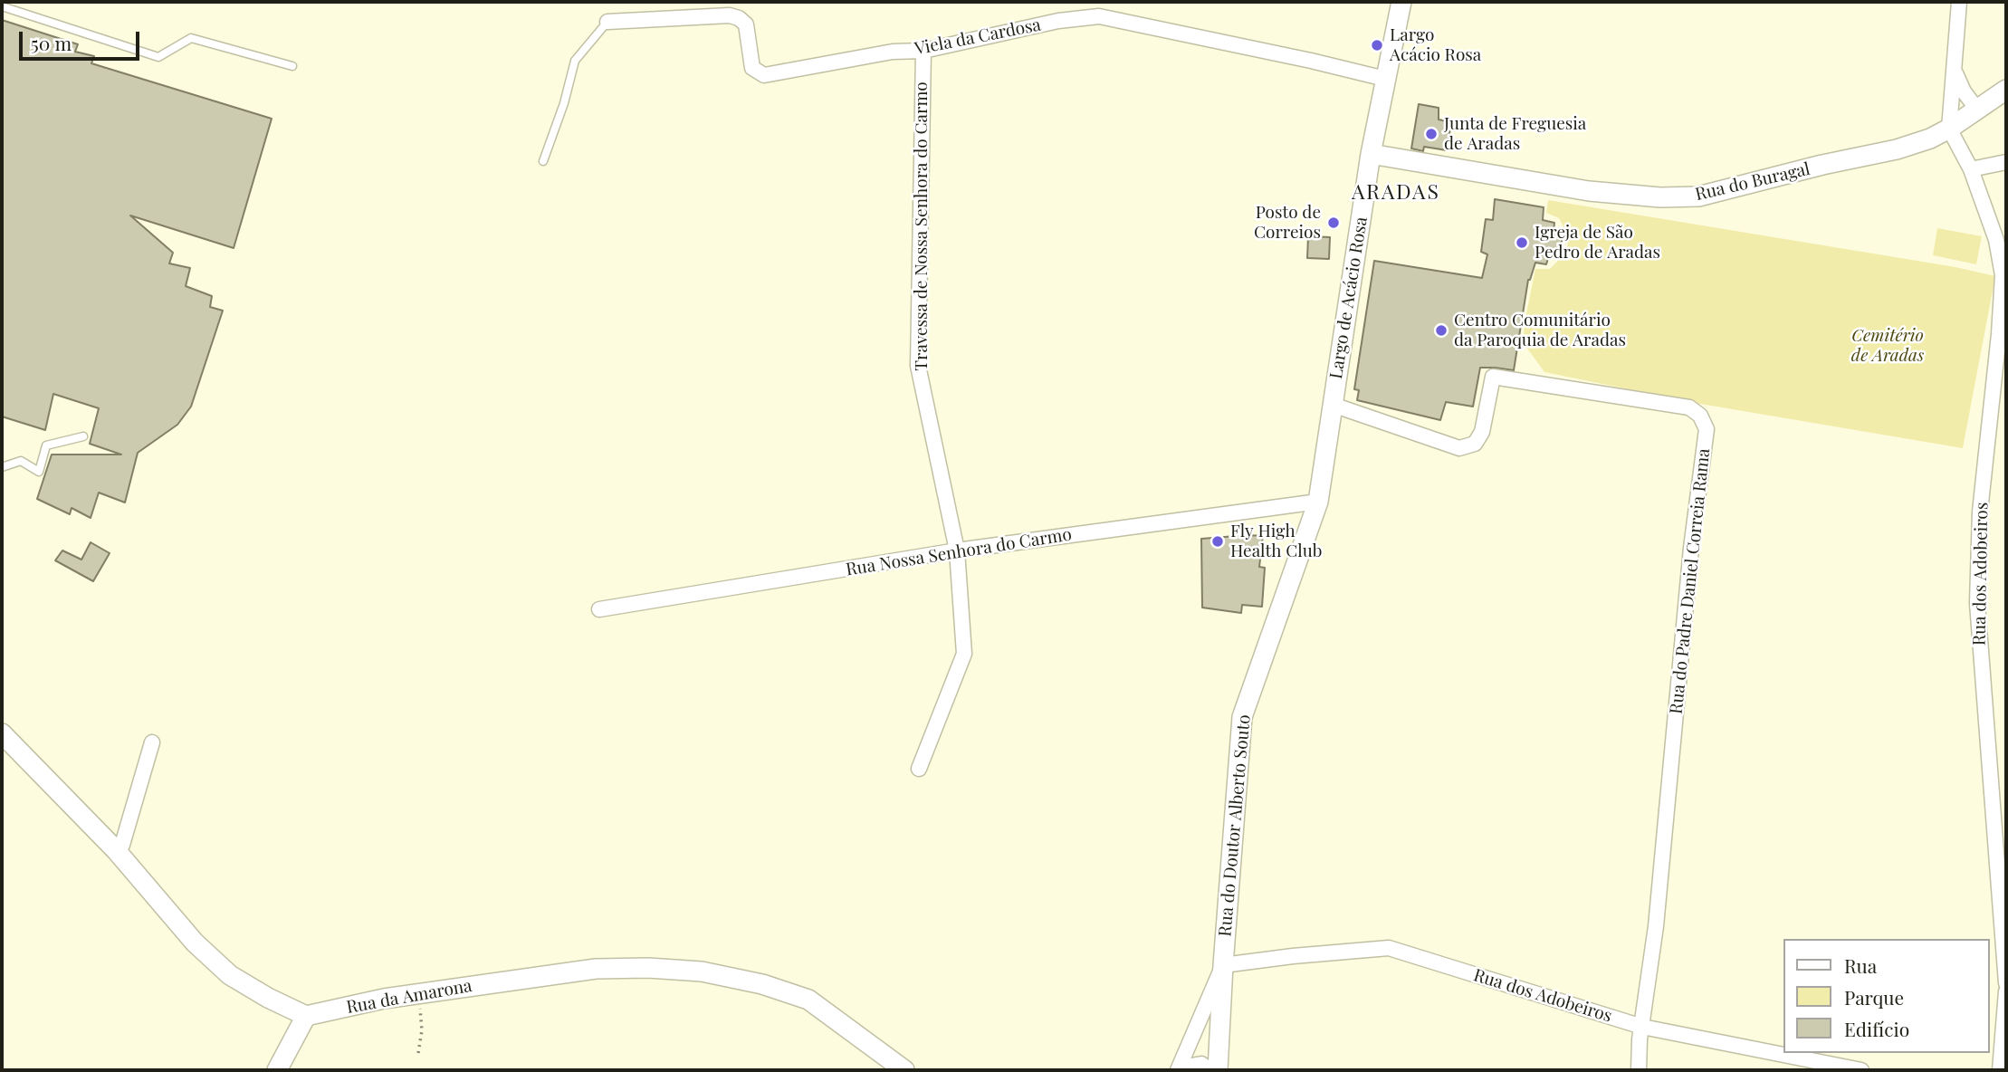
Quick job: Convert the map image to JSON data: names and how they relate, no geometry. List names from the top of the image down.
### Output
{
  "streets": {
    "street": [
      "Viela da Cardosa",
      "Rua do Buragal",
      "Travessa de Nossa Senhora do Carmo",
      "Largo de Acácio Rosa",
      "Rua Nossa Senhora do Carmo",
      "Rua dos Adobeiros",
      "Rua do Padre Daniel Correia Rama",
      "Rua do Doutor Alberto Souto",
      "Rua da Amarona"
    ]
  },
  "crossings": [
    ["Viela da Cardosa", "Travessa de Nossa Senhora do Carmo"],
    ["Viela da Cardosa", "Largo de Acácio Rosa"],
    ["Rua do Buragal", "Largo de Acácio Rosa"],
    ["Rua do Buragal", "Rua dos Adobeiros"],
    ["Travessa de Nossa Senhora do Carmo", "Rua Nossa Senhora do Carmo"],
    ["Largo de Acácio Rosa", "Rua do Padre Daniel Correia Rama"],
    ["Largo de Acácio Rosa", "Rua do Doutor Alberto Souto"],
    ["Rua Nossa Senhora do Carmo", "Rua do Doutor Alberto Souto"],
    ["Rua dos Adobeiros", "Rua do Padre Daniel Correia Rama"],
    ["Rua dos Adobeiros", "Rua do Doutor Alberto Souto"],
    ["Rua do Padre Daniel Correia Rama", "Rua do Doutor Alberto Souto"]
  ],
  "districts": ["ARADAS"],
  "parks": ["Cemitério de Aradas"],
  "places": [
    "Largo Acácio Rosa",
    "Junta de Freguesia de Aradas",
    "Posto de Correios",
    "Igreja de São Pedro de Aradas",
    "Centro Comunitário da Paroquia de Aradas",
    "Fly High Health Club"
  ],
  "legend": ["Rua", "Parque", "Edifício"],
  "scale_bar": "50 m"
}
